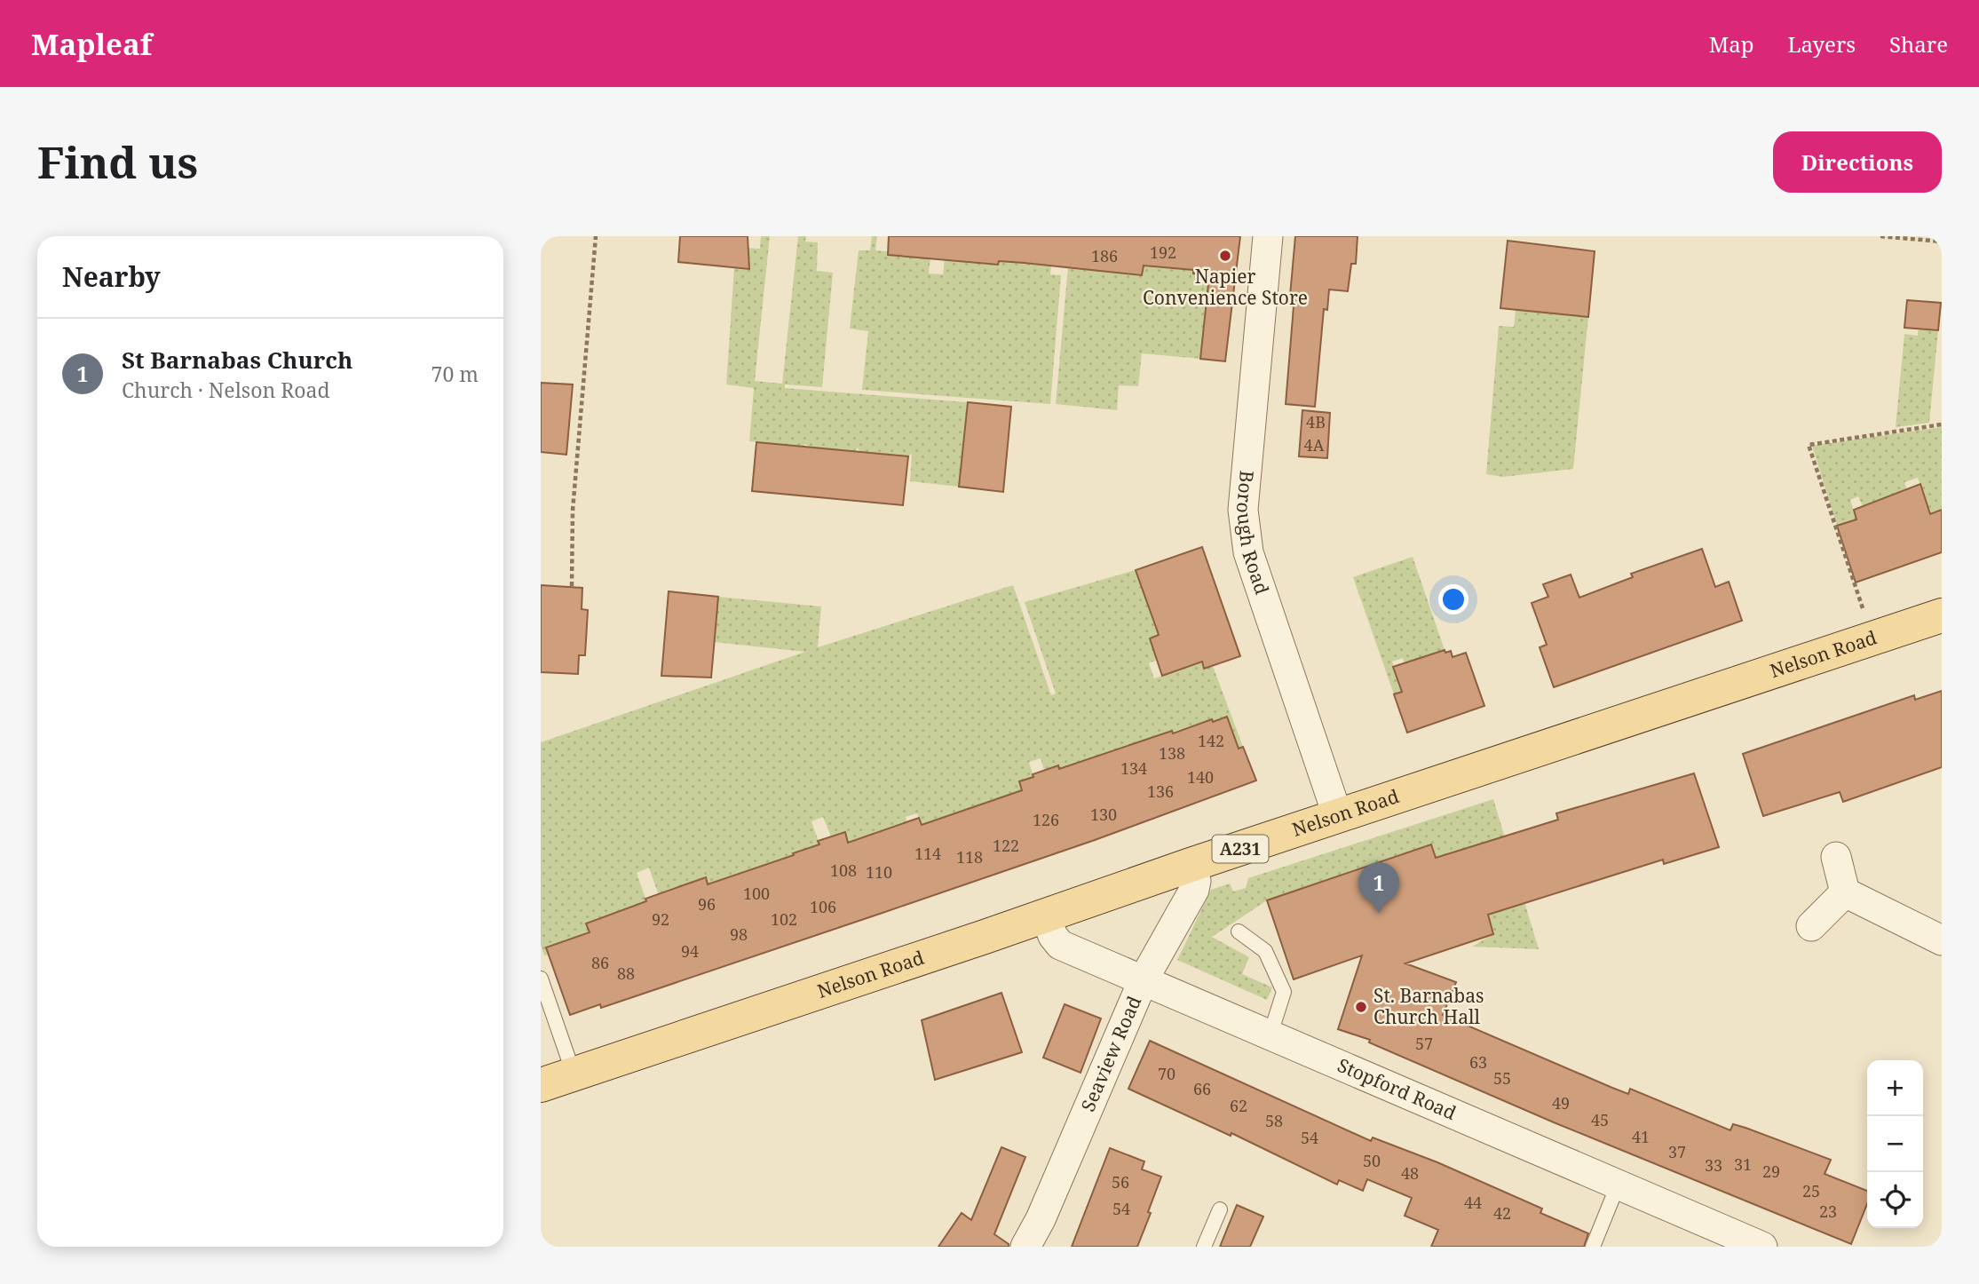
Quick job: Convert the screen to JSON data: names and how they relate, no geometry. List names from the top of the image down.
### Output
{
  "streets": {
    "main road": ["Nelson Road", "A231"],
    "street": ["Borough Road", "Seaview Road", "Stopford Road"]
  },
  "crossings": [
    ["Borough Road", "Nelson Road"],
    ["Nelson Road", "Seaview Road"],
    ["Nelson Road", "Stopford Road"],
    ["Seaview Road", "Stopford Road"]
  ],
  "places": ["Napier Convenience Store", "St. Barnabas Church Hall"],
  "house_numbers": [
    "192",
    "186",
    "4B",
    "4A",
    "142",
    "138",
    "134",
    "140",
    "136",
    "130",
    "126",
    "122",
    "114",
    "118",
    "108",
    "110",
    "100",
    "96",
    "106",
    "92",
    "102",
    "98",
    "94",
    "86",
    "88",
    "57",
    "63",
    "70",
    "55",
    "66",
    "49",
    "62",
    "45",
    "58",
    "41",
    "54",
    "37",
    "50",
    "31",
    "33",
    "29",
    "48",
    "56",
    "25",
    "44",
    "54",
    "23",
    "42"
  ],
  "page": {
    "header": "Mapleaf",
    "nav": ["Map", "Layers", "Share"],
    "buttons": "Directions",
    "title": "Find us",
    "heading": "Nearby",
    "list": [
      {
        "mark": "1",
        "name": "St Barnabas Church",
        "note": "Church · Nelson Road",
        "value": "70 m"
      }
    ],
    "pins": "1",
    "map_buttons": ["+", "−"]
  }
}
